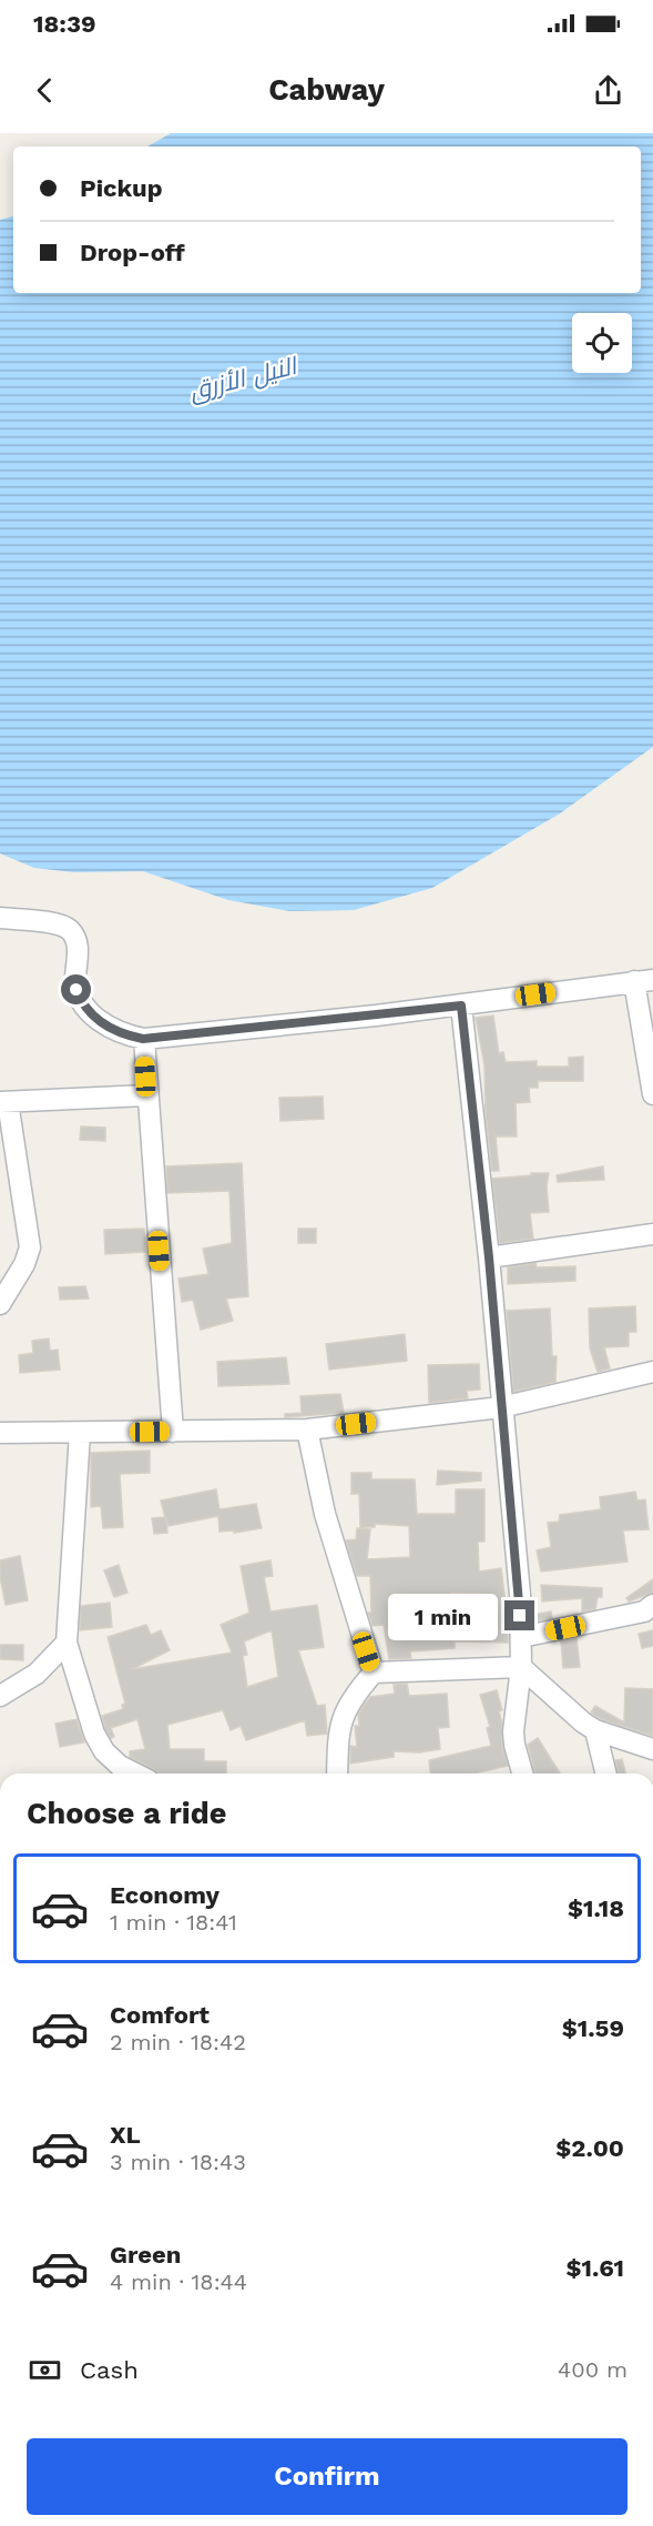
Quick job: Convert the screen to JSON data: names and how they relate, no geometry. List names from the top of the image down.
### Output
{
  "water": ["النيل الأزرق"],
  "page": {
    "status": "18:39",
    "header": "Cabway",
    "banner": ["Pickup", "Drop-off"],
    "bubble": "1 min",
    "heading": "Choose a ride",
    "list": [
      {
        "name": "Economy",
        "note": "1 min · 18:41",
        "value": "$1.18"
      },
      {
        "name": "Comfort",
        "note": "2 min · 18:42",
        "value": "$1.59"
      },
      {
        "name": "XL",
        "note": "3 min · 18:43",
        "value": "$2.00"
      },
      {
        "name": "Green",
        "note": "4 min · 18:44",
        "value": "$1.61"
      }
    ],
    "pay": ["Cash", "400 m"],
    "buttons": "Confirm"
  }
}
